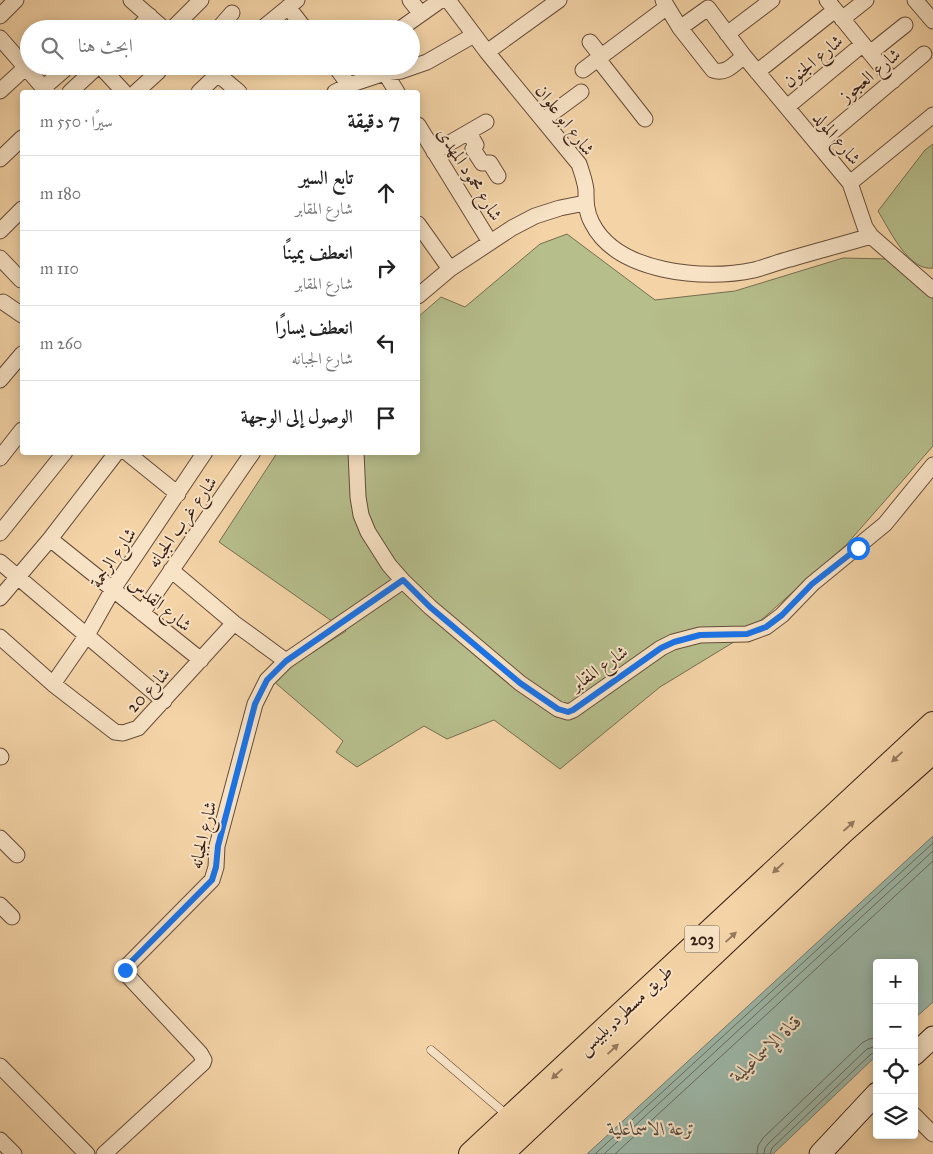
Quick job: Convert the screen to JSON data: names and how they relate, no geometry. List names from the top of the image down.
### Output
{
  "streets": {
    "main road": ["203", "طريق مسطرد, بلبيس"],
    "street": [
      "شارع الجنون",
      "شارع العجوز",
      "شارع ابو علوان",
      "شارع المولد",
      "شارع محمود المهدى",
      "شارع غرب الجبانه",
      "شارع الرحمة",
      "شارع القدس",
      "شارع المقابر",
      "شارع 20",
      "شارع الجبانه"
    ]
  },
  "crossings": [
    ["شارع الجنون", "شارع المولد"],
    ["شارع العجوز", "شارع المولد"],
    ["شارع ابو علوان", "شارع المولد"],
    ["شارع غرب الجبانه", "شارع القدس"],
    ["شارع الرحمة", "شارع القدس"],
    ["شارع الرحمة", "شارع 20"],
    ["شارع القدس", "شارع 20"],
    ["شارع المقابر", "شارع الجبانه"]
  ],
  "water": ["قناة الإسماعيلية", "ترعة الاسماعلية"],
  "page": {
    "search": "ابحث هنا",
    "heading": ["7 دقيقة", "سيرًا · 550 m"],
    "list": [
      ["تابع السير", "شارع المقابر", "180 m"],
      ["انعطف يمينًا", "شارع المقابر", "110 m"],
      ["انعطف يسارًا", "شارع الجبانه", "260 m"],
      "الوصول إلى الوجهة"
    ],
    "map_buttons": ["+", "−"]
  }
}
